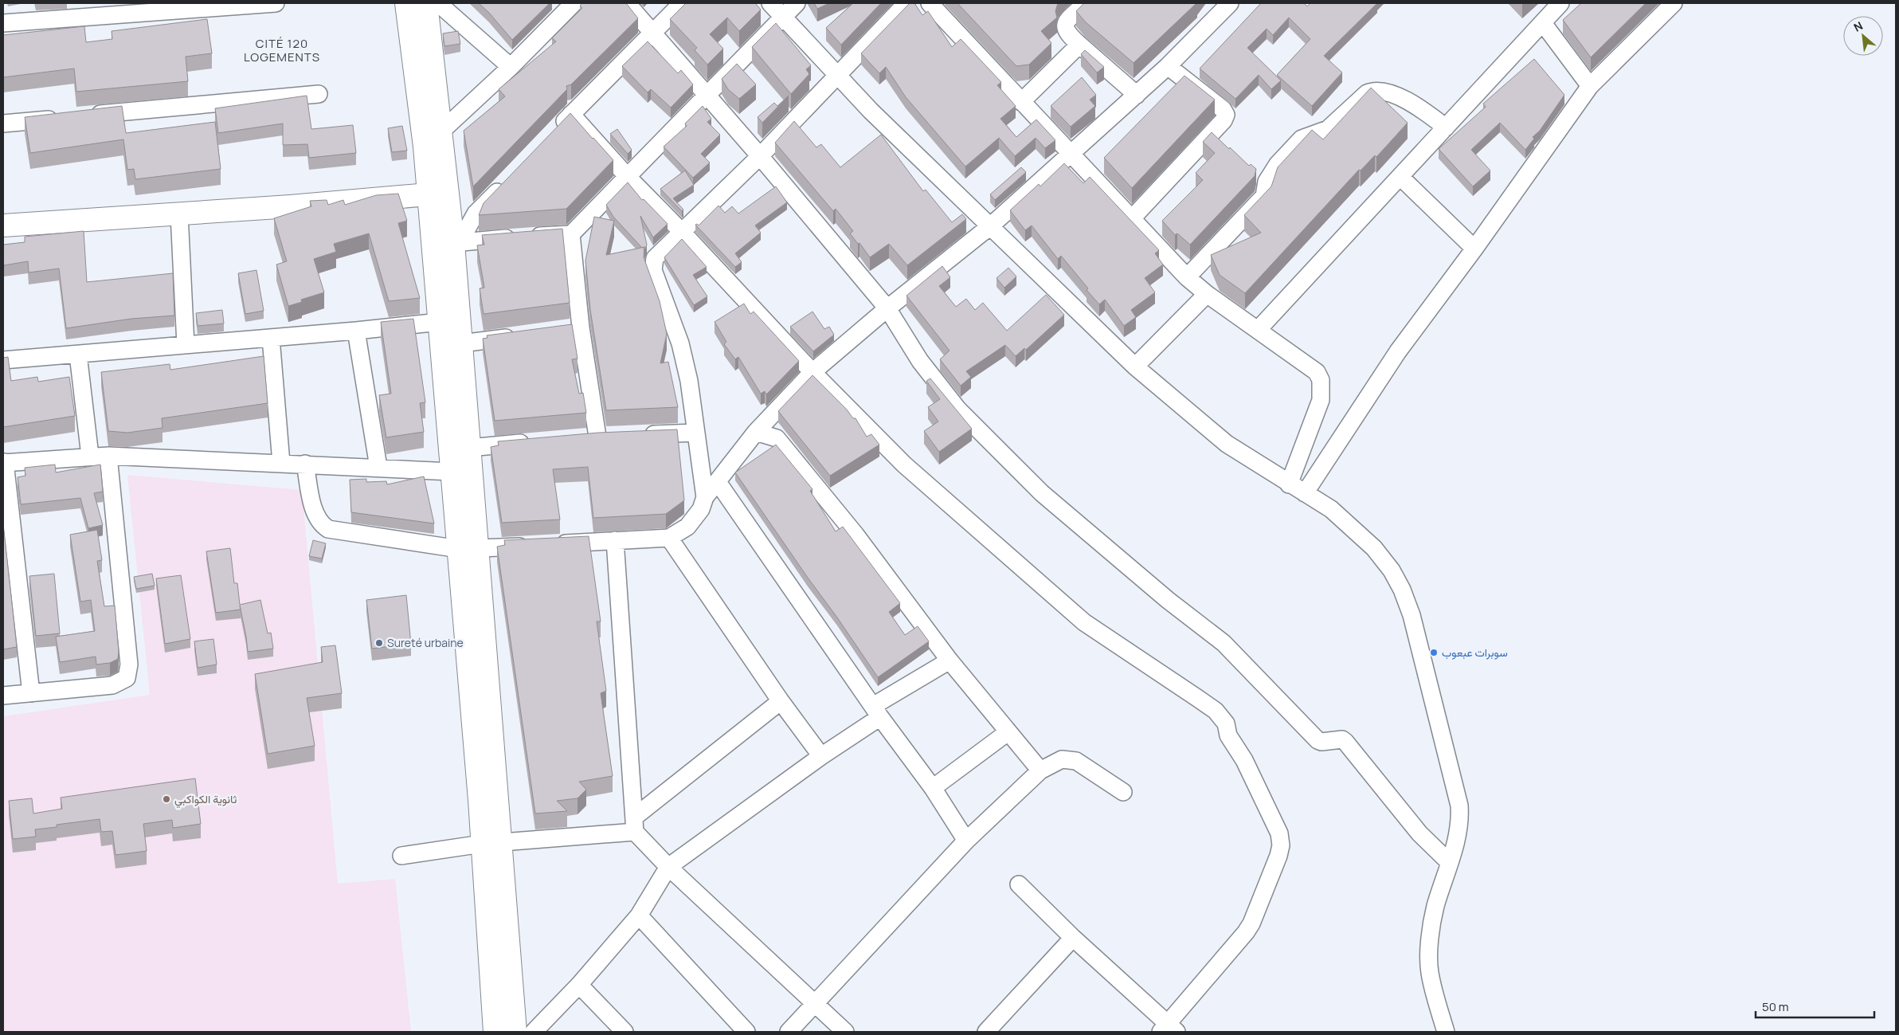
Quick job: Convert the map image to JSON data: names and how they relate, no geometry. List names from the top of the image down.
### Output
{
  "districts": ["CITÉ 120 LOGEMENTS"],
  "places": ["Sureté urbaine", "سوبرات عبعوب", "ثانوية الكواكبي"],
  "scale_bar": "50 m",
  "north": "top left"
}
